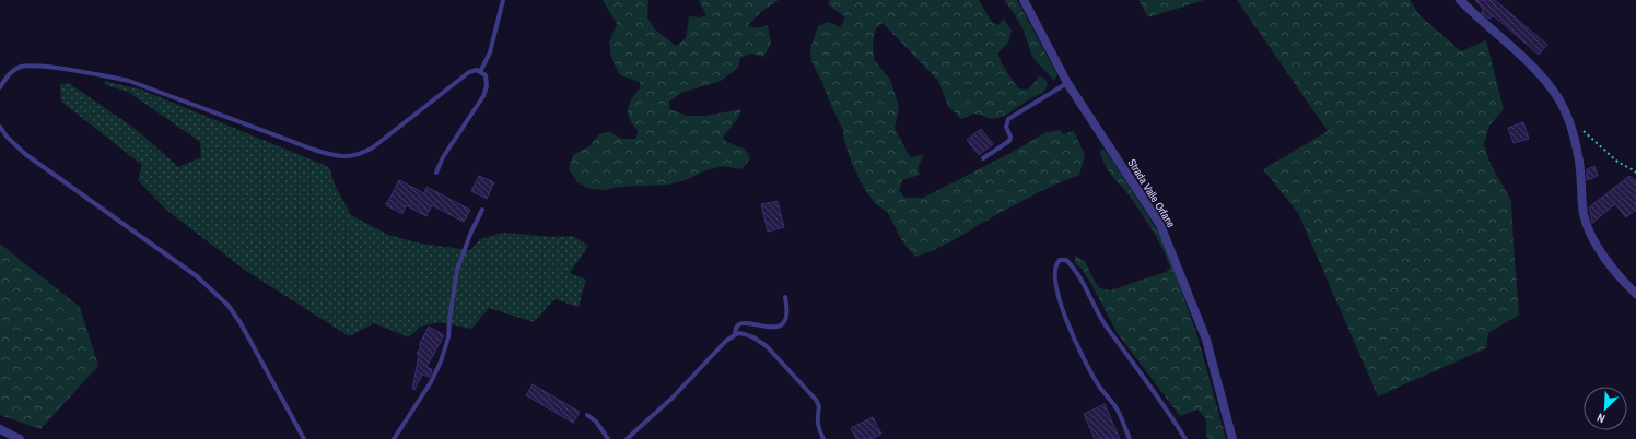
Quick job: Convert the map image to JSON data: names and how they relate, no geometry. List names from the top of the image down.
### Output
{
  "streets": {
    "street": ["Strada Valle Orfane"]
  },
  "north": "bottom left"
}
